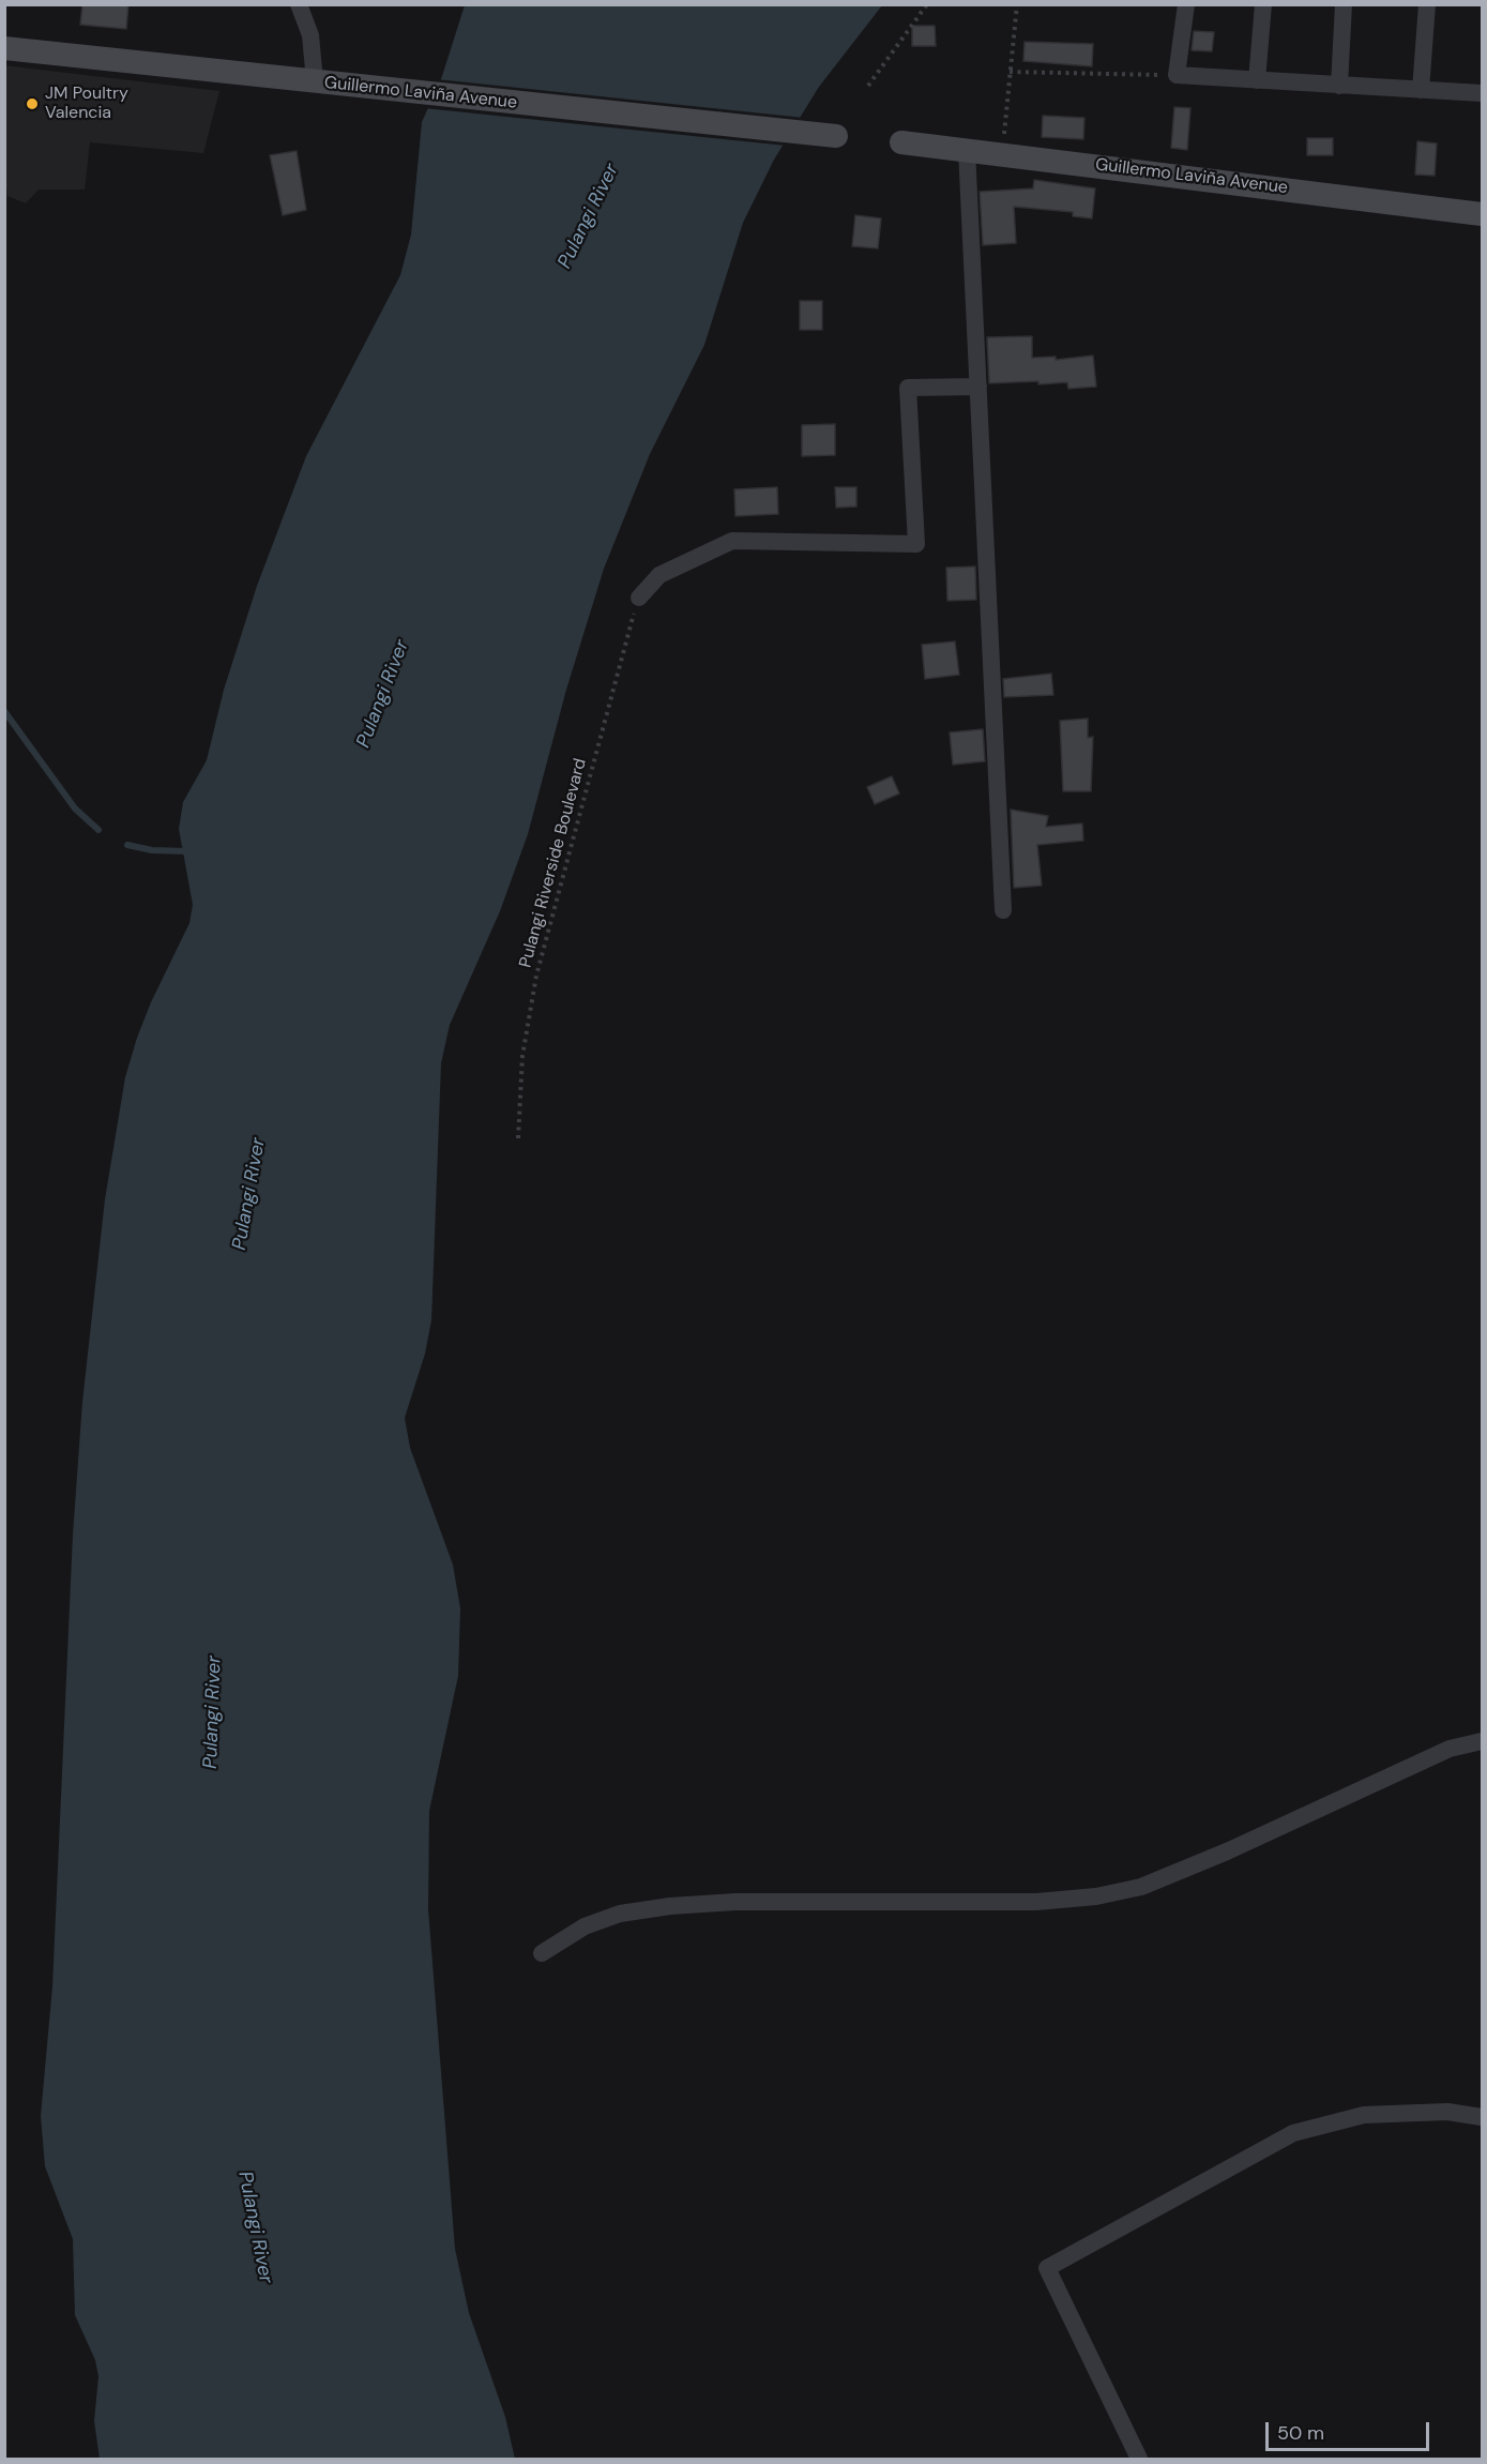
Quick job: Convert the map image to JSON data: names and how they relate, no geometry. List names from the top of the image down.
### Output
{
  "streets": {
    "street": ["Guillermo Laviña Avenue"],
    "path": ["Pulangi Riverside Boulevard"]
  },
  "water": ["Pulangi River"],
  "places": ["JM Poultry Valencia"],
  "scale_bar": "50 m"
}
